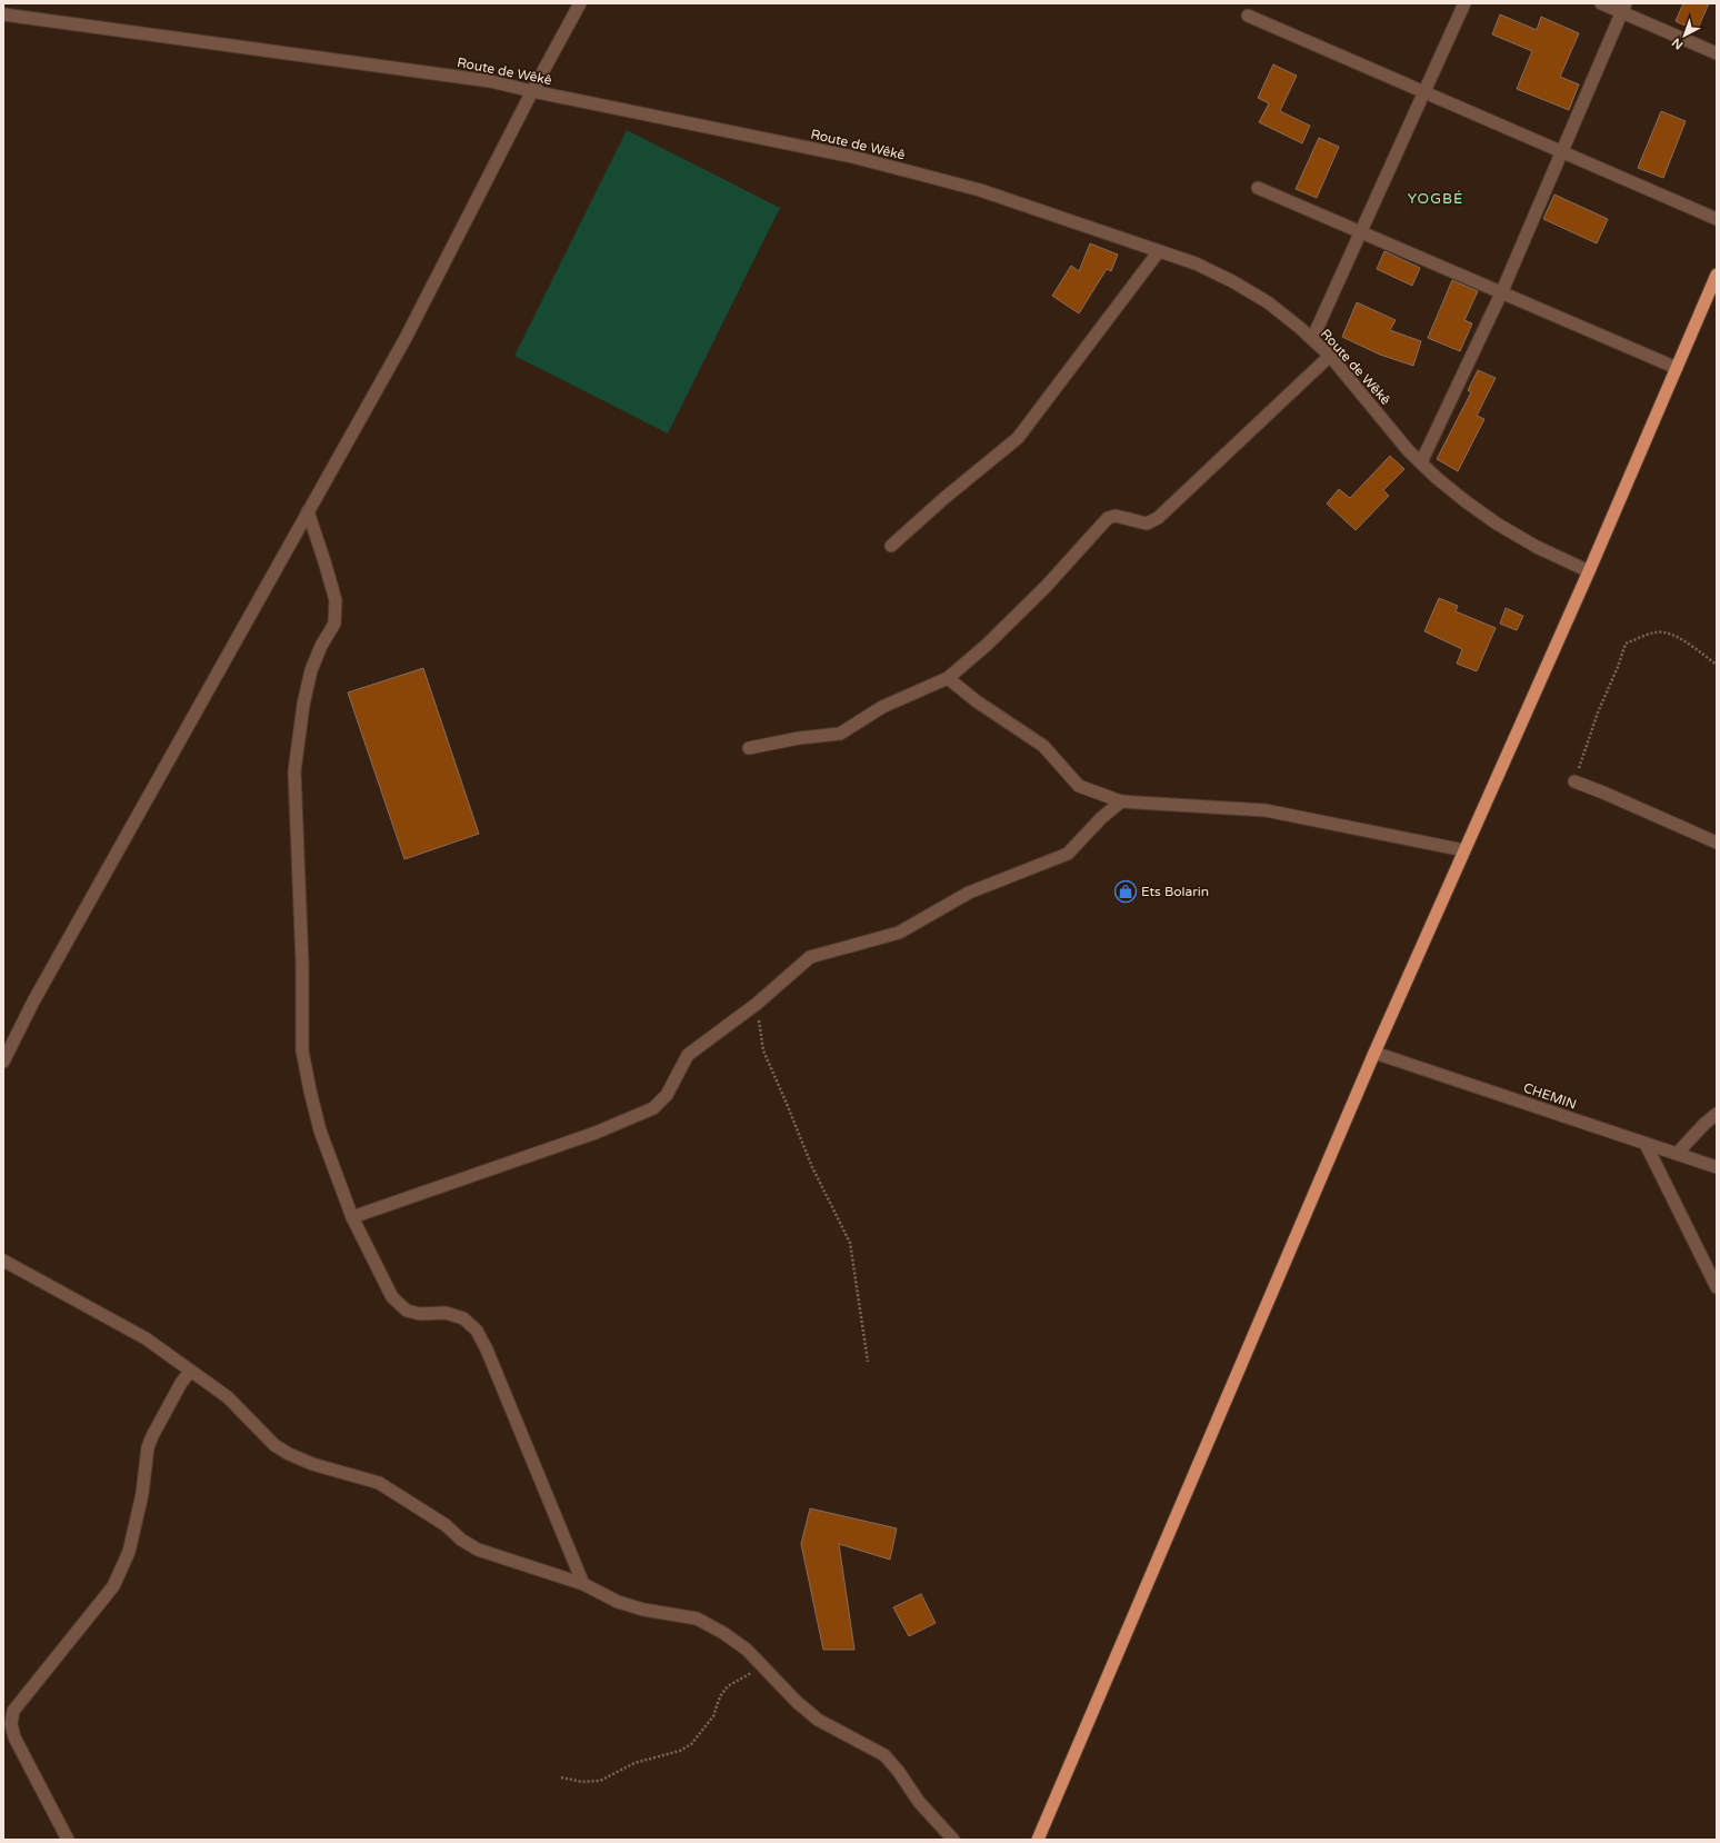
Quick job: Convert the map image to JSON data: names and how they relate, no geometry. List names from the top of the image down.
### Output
{
  "streets": {
    "street": ["Route de Wêkê", "CHEMIN"]
  },
  "districts": ["YOGBÉ"],
  "places": {
    "shop": ["Ets Bolarin"]
  },
  "north": "bottom left"
}
